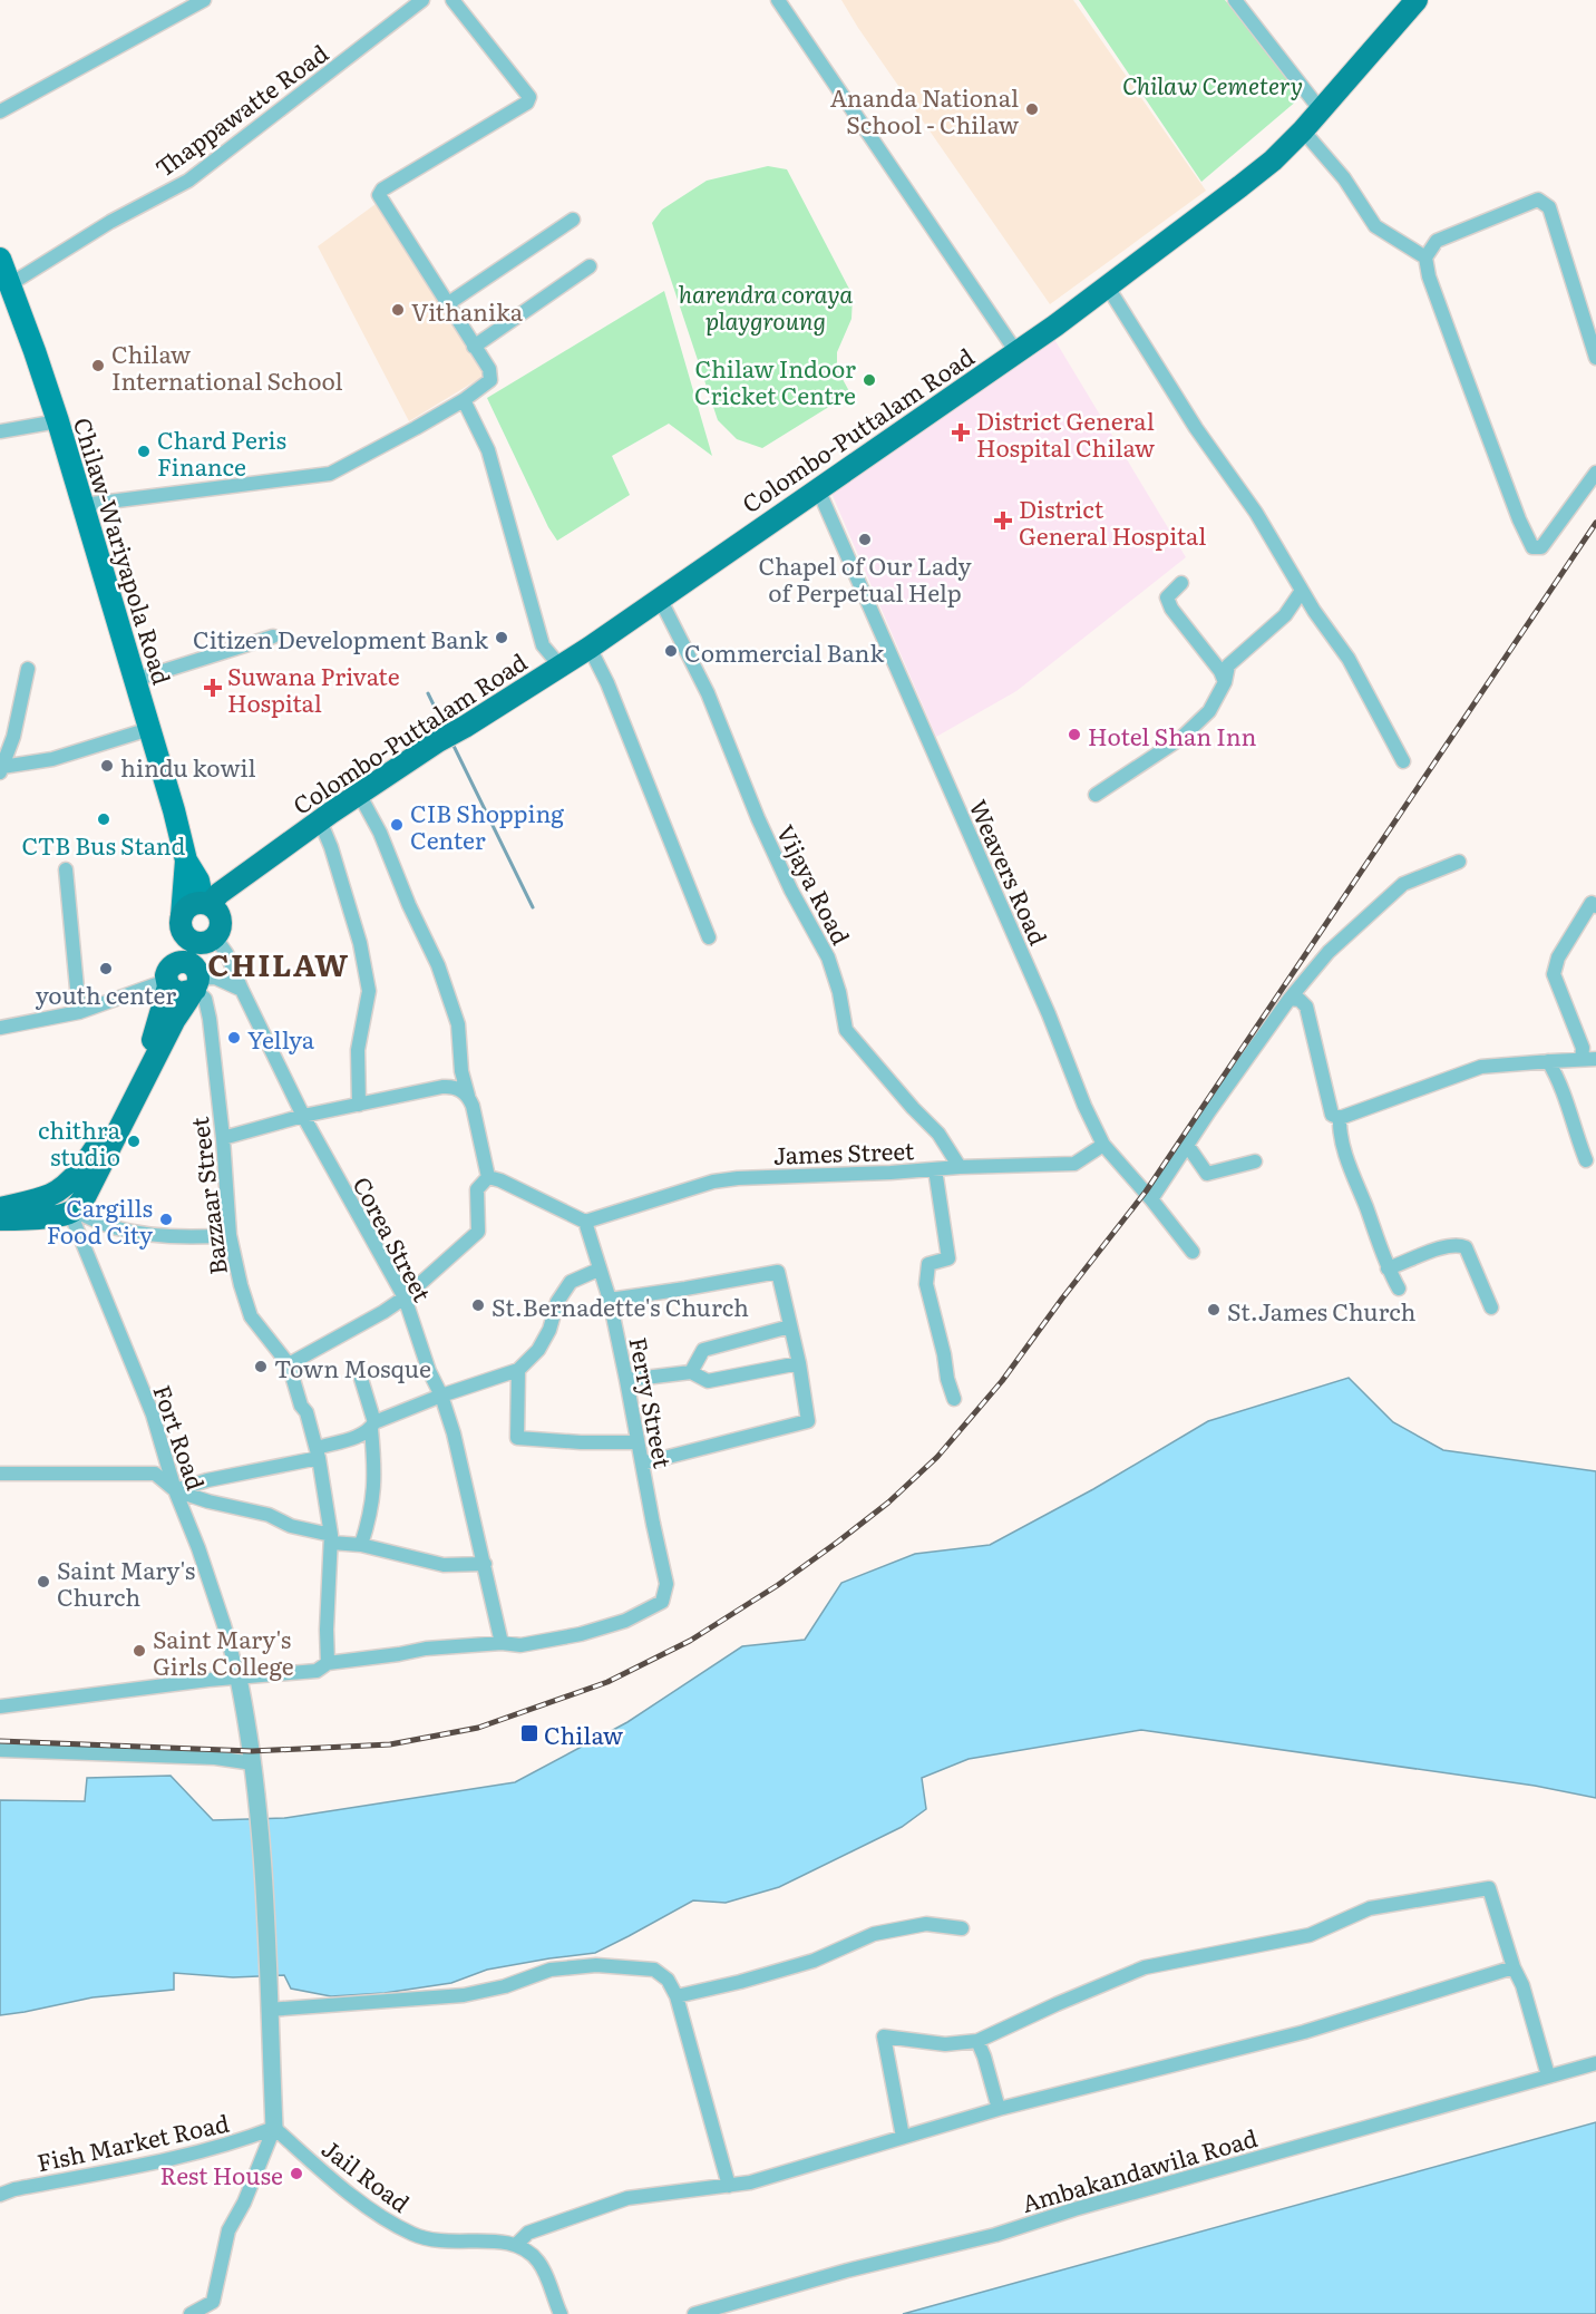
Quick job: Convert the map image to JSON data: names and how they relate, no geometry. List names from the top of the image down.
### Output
{
  "streets": {
    "highway": ["Colombo-Puttalam Road"],
    "main road": ["Chilaw-Wariyapola Road"],
    "street": [
      "Thappawatte Road",
      "Weavers Road",
      "Vijaya Road",
      "James Street",
      "Bazzaar Street",
      "Corea Street",
      "Ferry Street",
      "Fort Road",
      "Fish Market Road",
      "Ambakandawila Road",
      "Jail Road"
    ]
  },
  "crossings": [
    ["Thappawatte Road", "Chilaw-Wariyapola Road"],
    ["Colombo-Puttalam Road", "Weavers Road"],
    ["Colombo-Puttalam Road", "Vijaya Road"],
    ["Colombo-Puttalam Road", "Corea Street"],
    ["Weavers Road", "James Street"],
    ["Vijaya Road", "James Street"],
    ["James Street", "Ferry Street"],
    ["Bazzaar Street", "Ferry Street"],
    ["Corea Street", "Ferry Street"],
    ["Ferry Street", "Fort Road"],
    ["Fish Market Road", "Jail Road"]
  ],
  "districts": ["CHILAW"],
  "parks": ["Chilaw Cemetery", "harendra coraya playgroung"],
  "places": {
    "other": [
      "Ananda National School - Chilaw",
      "Vithanika",
      "Chilaw International School",
      "Chilaw Indoor Cricket Centre",
      "Chard Peris Finance",
      "Chapel of Our Lady of Perpetual Help",
      "Citizen Development Bank",
      "Commercial Bank",
      "Hotel Shan Inn",
      "hindu kowil",
      "CTB Bus Stand",
      "CIB Shopping Center",
      "youth center",
      "Yellya",
      "chithra studio",
      "Cargills Food City",
      "St.Bernadette's Church",
      "St.James Church",
      "Town Mosque",
      "Saint Mary's Church",
      "Saint Mary's Girls College",
      "Rest House"
    ],
    "health": ["District General Hospital Chilaw", "District General Hospital", "Suwana Private Hospital"],
    "transit": ["Chilaw"]
  }
}
